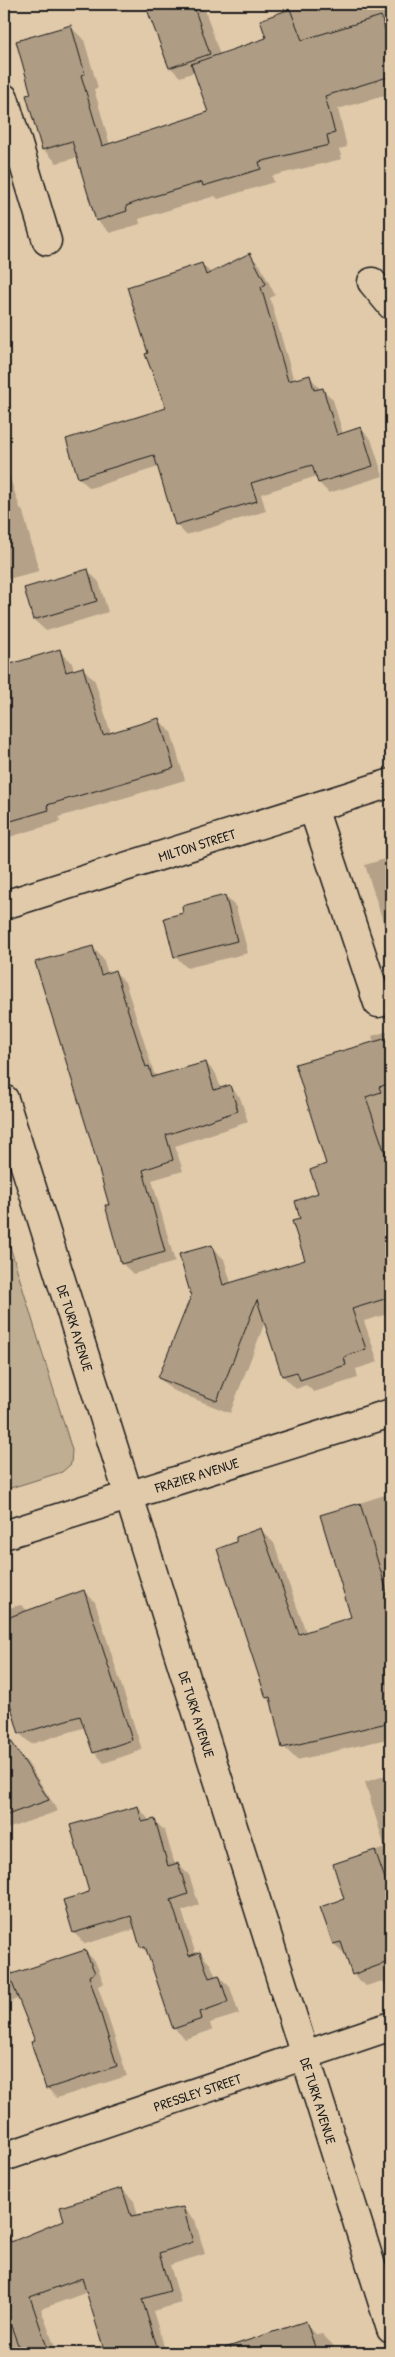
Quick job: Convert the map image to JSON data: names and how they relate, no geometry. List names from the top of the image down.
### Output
{
  "streets": {
    "street": [
      "MILTON STREET",
      "DE TURK AVENUE",
      "FRAZIER AVENUE",
      "PRESSLEY STREET"
    ]
  },
  "crossings": [
    ["DE TURK AVENUE", "FRAZIER AVENUE"],
    ["DE TURK AVENUE", "PRESSLEY STREET"]
  ]
}
